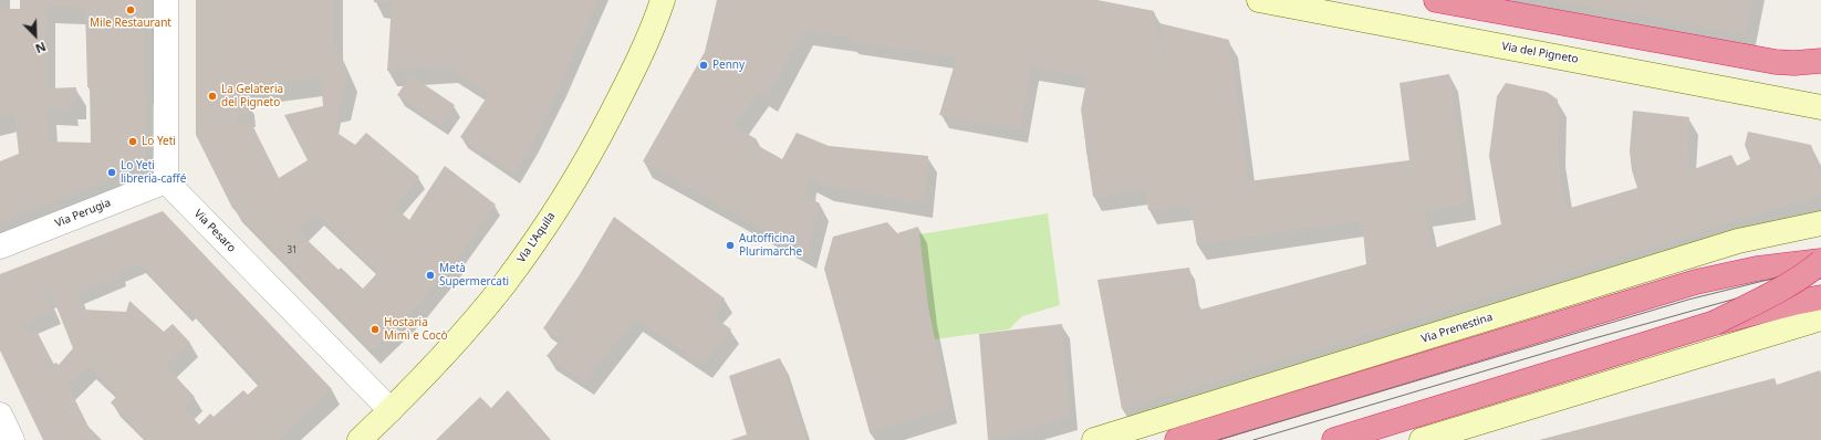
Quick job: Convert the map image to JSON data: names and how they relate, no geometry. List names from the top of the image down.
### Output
{
  "streets": {
    "main road": ["Via del Pigneto", "Via L'Aquila", "Via Prenestina"],
    "street": ["Via Perugia", "Via Pesaro"]
  },
  "crossings": [
    ["Via Perugia", "Via Pesaro"],
    ["Via Pesaro", "Via L'Aquila"]
  ],
  "places": [
    "Mile Restaurant",
    "Penny",
    "La Gelateria del Pigneto",
    "Lo Yeti",
    "Lo Yeti libreria-caffé",
    "Autofficina Plurimarche",
    "Metà Supermercati",
    "Hostaria Mimì e Cocò"
  ],
  "house_numbers": ["31"],
  "north": "bottom right"
}
